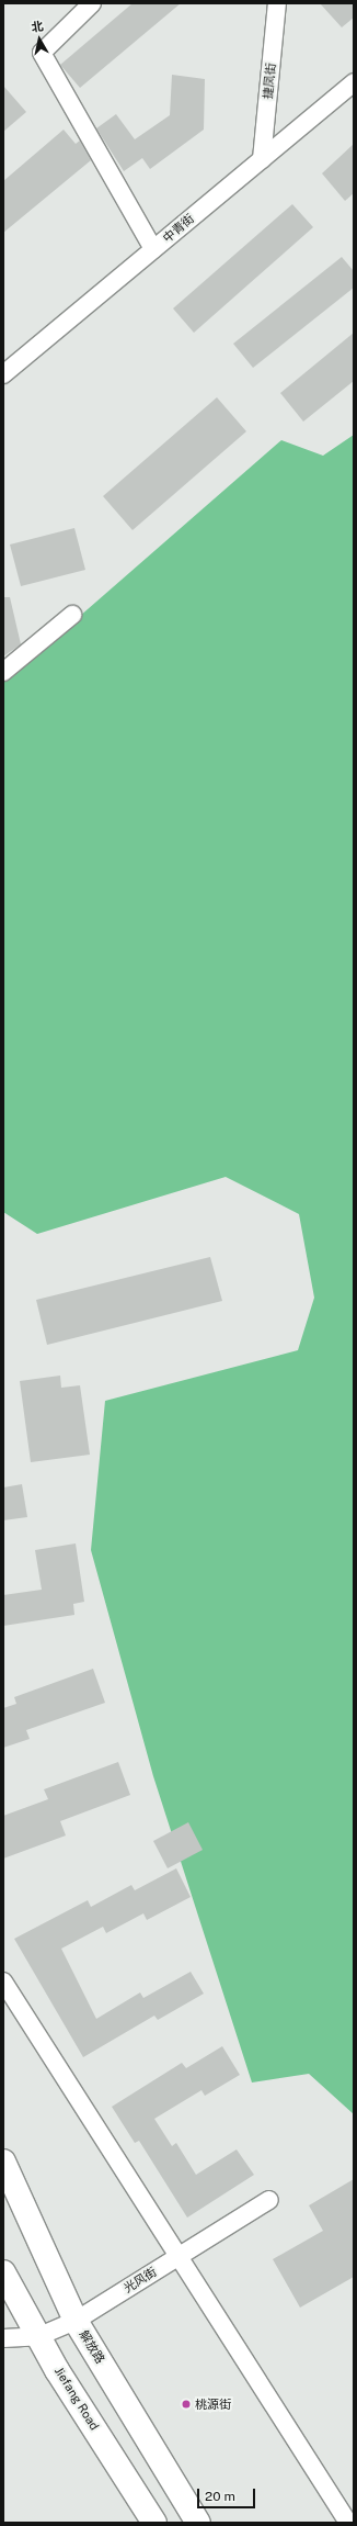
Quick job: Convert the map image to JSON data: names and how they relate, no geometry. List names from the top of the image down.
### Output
{
  "streets": {
    "main road": ["解放路", "Jiefang Road"],
    "street": ["捷凤街", "中青街", "光风街"]
  },
  "crossings": [
    ["捷凤街", "中青街"],
    ["光风街", "解放路"],
    ["光风街", "Jiefang Road"]
  ],
  "places": ["桃源街"],
  "scale_bar": "20 m",
  "north": "top"
}
